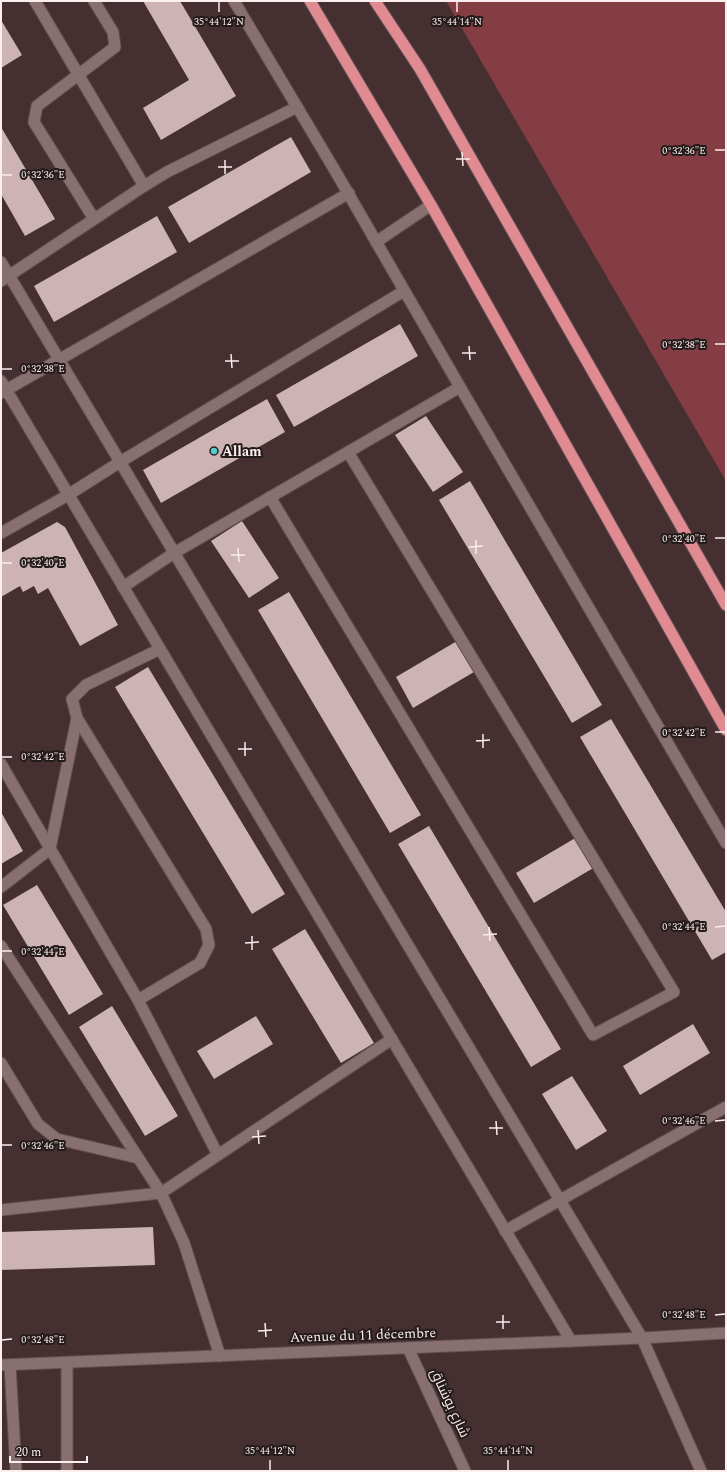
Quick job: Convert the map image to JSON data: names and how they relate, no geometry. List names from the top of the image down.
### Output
{
  "streets": {
    "street": ["Avenue du 11 décembre", "شارع بوشناق"]
  },
  "crossings": [
    ["Avenue du 11 décembre", "شارع بوشناق"]
  ],
  "places": ["Allam"],
  "scale_bar": "20 m",
  "coordinates": [
    "35°44'12\"N",
    "35°44'14\"N",
    "0°32'36\"E",
    "0°32'38\"E",
    "0°32'40\"E",
    "0°32'42\"E",
    "0°32'44\"E",
    "0°32'46\"E",
    "0°32'48\"E"
  ]
}
